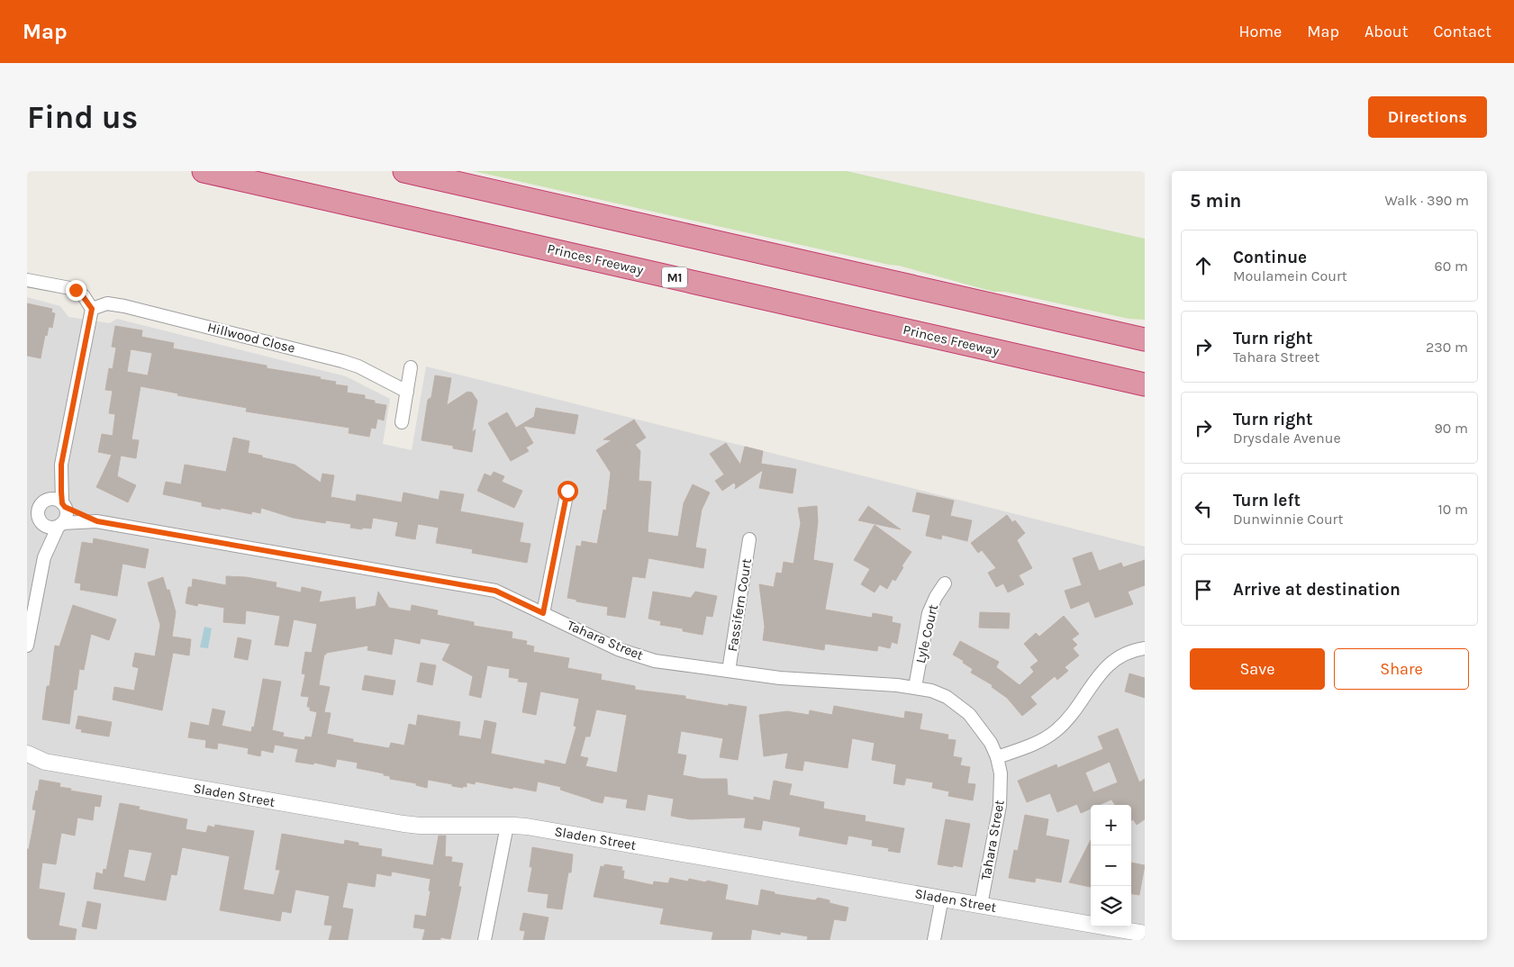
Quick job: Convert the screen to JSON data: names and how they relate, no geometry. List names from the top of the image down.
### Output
{
  "streets": {
    "highway": ["Princes Freeway", "M1"],
    "street": [
      "Hillwood Close",
      "Fassifern Court",
      "Lyle Court",
      "Tahara Street",
      "Sladen Street"
    ]
  },
  "crossings": [
    ["Fassifern Court", "Tahara Street"],
    ["Lyle Court", "Tahara Street"],
    ["Tahara Street", "Sladen Street"]
  ],
  "page": {
    "header": "Map",
    "nav": [
      "Home",
      "Map",
      "About",
      "Contact"
    ],
    "buttons": [
      "Directions",
      ["Save", "Share"]
    ],
    "title": "Find us",
    "heading": ["5 min", "Walk · 390 m"],
    "list": [
      ["Continue", "Moulamein Court", "60 m"],
      ["Turn right", "Tahara Street", "230 m"],
      ["Turn right", "Drysdale Avenue", "90 m"],
      ["Turn left", "Dunwinnie Court", "10 m"],
      "Arrive at destination"
    ],
    "map_buttons": ["+", "−"]
  }
}
